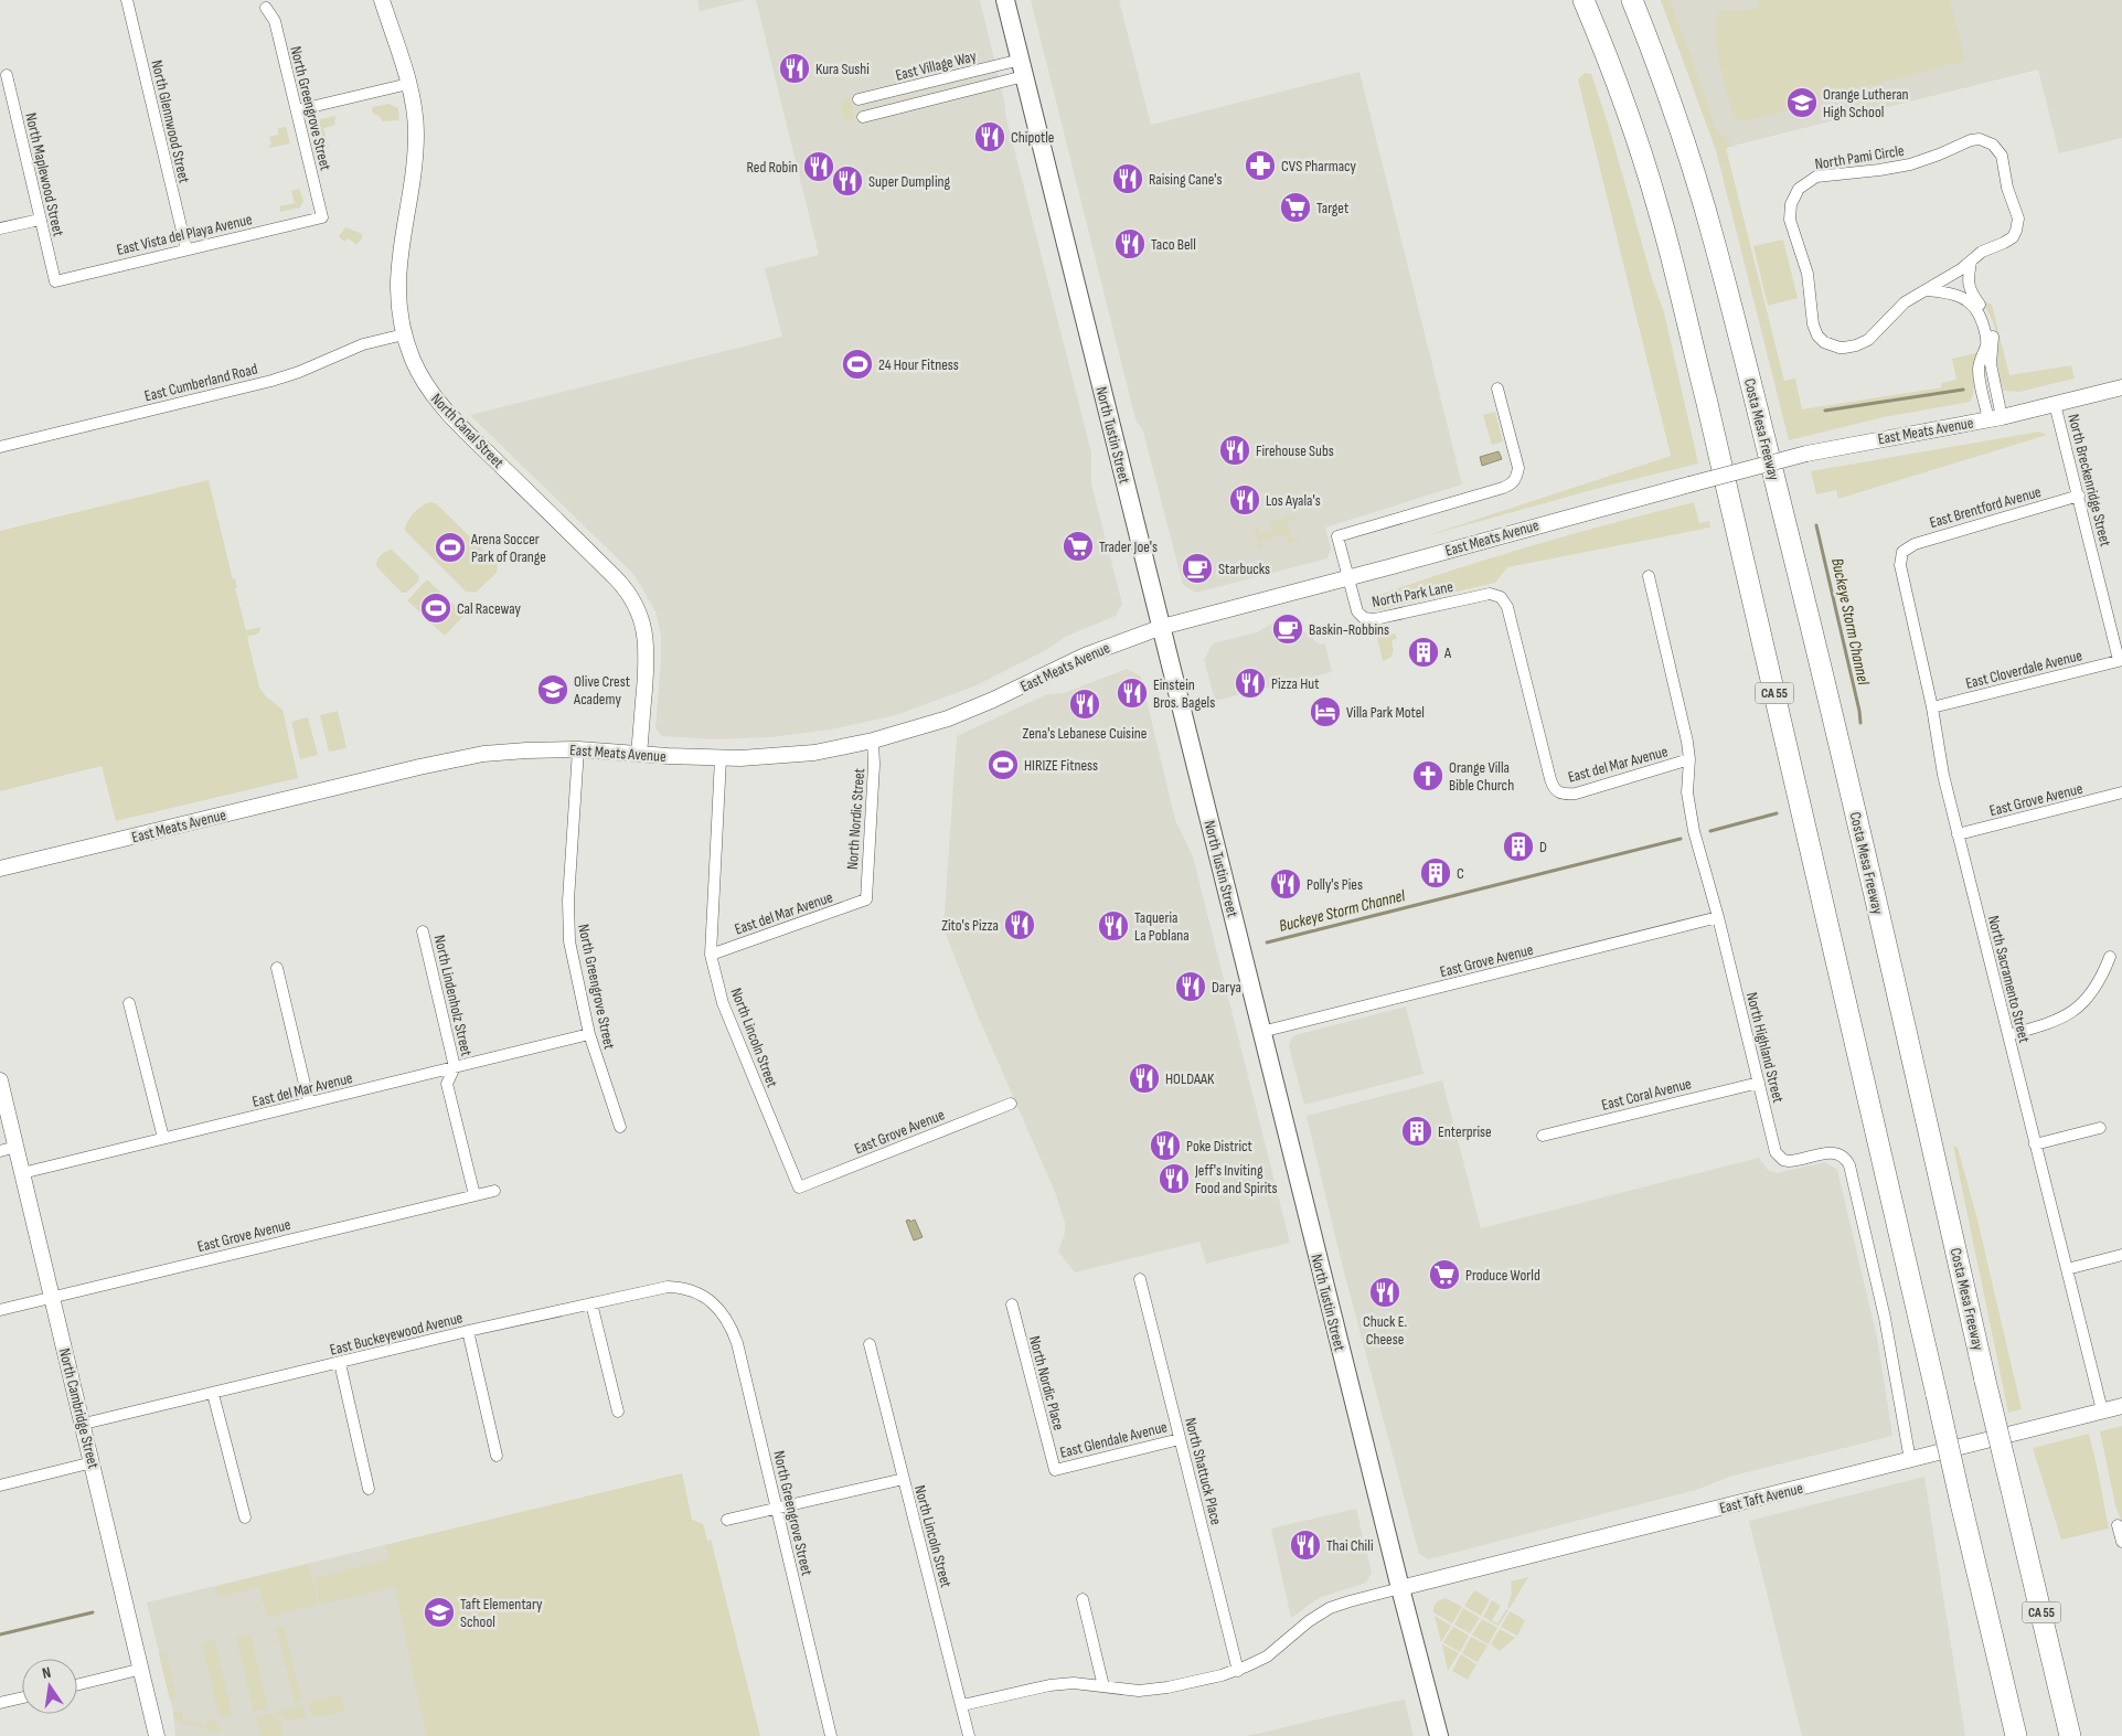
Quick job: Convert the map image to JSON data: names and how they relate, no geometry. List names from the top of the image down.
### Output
{
  "streets": {
    "highway": ["Costa Mesa Freeway", "CA 55"],
    "main road": ["North Tustin Street"],
    "street": [
      "East Village Way",
      "North Greengrove Street",
      "North Glennwood Street",
      "North Pami Circle",
      "North Maplewood Street",
      "East Vista del Playa Avenue",
      "East Cumberland Road",
      "North Canal Street",
      "East Meats Avenue",
      "North Breckenridge Street",
      "East Brentford Avenue",
      "North Park Lane",
      "East Cloverdale Avenue",
      "East del Mar Avenue",
      "East Grove Avenue",
      "North Nordic Street",
      "North Sacramento Street",
      "North Lindenholz Street",
      "North Lincoln Street",
      "North Highland Street",
      "East Coral Avenue",
      "East Buckeyewood Avenue",
      "North Nordic Place",
      "North Cambridge Street",
      "East Glendale Avenue",
      "North Shattuck Place",
      "East Taft Avenue"
    ]
  },
  "crossings": [
    ["East Village Way", "North Tustin Street"],
    ["North Greengrove Street", "East Vista del Playa Avenue"],
    ["North Greengrove Street", "East Meats Avenue"],
    ["North Greengrove Street", "East del Mar Avenue"],
    ["North Greengrove Street", "East Buckeyewood Avenue"],
    ["North Glennwood Street", "East Vista del Playa Avenue"],
    ["North Maplewood Street", "East Vista del Playa Avenue"],
    ["East Cumberland Road", "North Canal Street"],
    ["North Canal Street", "East Meats Avenue"],
    ["East Meats Avenue", "North Tustin Street"],
    ["East Meats Avenue", "North Breckenridge Street"],
    ["East Meats Avenue", "North Park Lane"],
    ["East Meats Avenue", "North Nordic Street"],
    ["East Meats Avenue", "North Lincoln Street"],
    ["North Tustin Street", "East Grove Avenue"],
    ["North Tustin Street", "East Taft Avenue"],
    ["North Breckenridge Street", "East Brentford Avenue"],
    ["North Breckenridge Street", "East Cloverdale Avenue"],
    ["East Brentford Avenue", "North Sacramento Street"],
    ["North Park Lane", "East del Mar Avenue"],
    ["East Cloverdale Avenue", "North Sacramento Street"],
    ["East del Mar Avenue", "North Nordic Street"],
    ["East del Mar Avenue", "North Lindenholz Street"],
    ["East del Mar Avenue", "North Lincoln Street"],
    ["East del Mar Avenue", "North Highland Street"],
    ["East del Mar Avenue", "North Cambridge Street"],
    ["East Grove Avenue", "North Sacramento Street"],
    ["East Grove Avenue", "North Lindenholz Street"],
    ["East Grove Avenue", "North Lincoln Street"],
    ["East Grove Avenue", "North Highland Street"],
    ["East Grove Avenue", "North Cambridge Street"],
    ["North Sacramento Street", "East Taft Avenue"],
    ["North Highland Street", "East Coral Avenue"],
    ["North Highland Street", "East Taft Avenue"],
    ["East Buckeyewood Avenue", "North Cambridge Street"],
    ["North Nordic Place", "East Glendale Avenue"],
    ["East Glendale Avenue", "North Shattuck Place"]
  ],
  "water": ["Buckeye Storm Channel"],
  "places": {
    "restaurant": [
      "Kura Sushi",
      "Chipotle",
      "Red Robin",
      "Raising Cane's",
      "Super Dumpling",
      "Taco Bell",
      "Firehouse Subs",
      "Los Ayala's",
      "Pizza Hut",
      "Einstein Bros. Bagels",
      "Zena's Lebanese Cuisine",
      "Polly's Pies",
      "Zito's Pizza",
      "Taqueria La Poblana",
      "Darya",
      "HOLDAAK",
      "Poke District",
      "Jeff's Inviting Food and Spirits",
      "Chuck E. Cheese",
      "Thai Chili"
    ],
    "school or university": ["Orange Lutheran High School", "Olive Crest Academy", "Taft Elementary School"],
    "pharmacy": ["CVS Pharmacy"],
    "supermarket": ["Target", "Trader Joe's", "Produce World"],
    "sports": [
      "24 Hour Fitness",
      "Arena Soccer Park of Orange",
      "Cal Raceway",
      "HIRIZE Fitness"
    ],
    "cafe": ["Starbucks", "Baskin-Robbins"],
    "building": [
      "A",
      "D",
      "C",
      "Enterprise"
    ],
    "hotel": ["Villa Park Motel"],
    "church": ["Orange Villa Bible Church"]
  },
  "north": "top"
}
